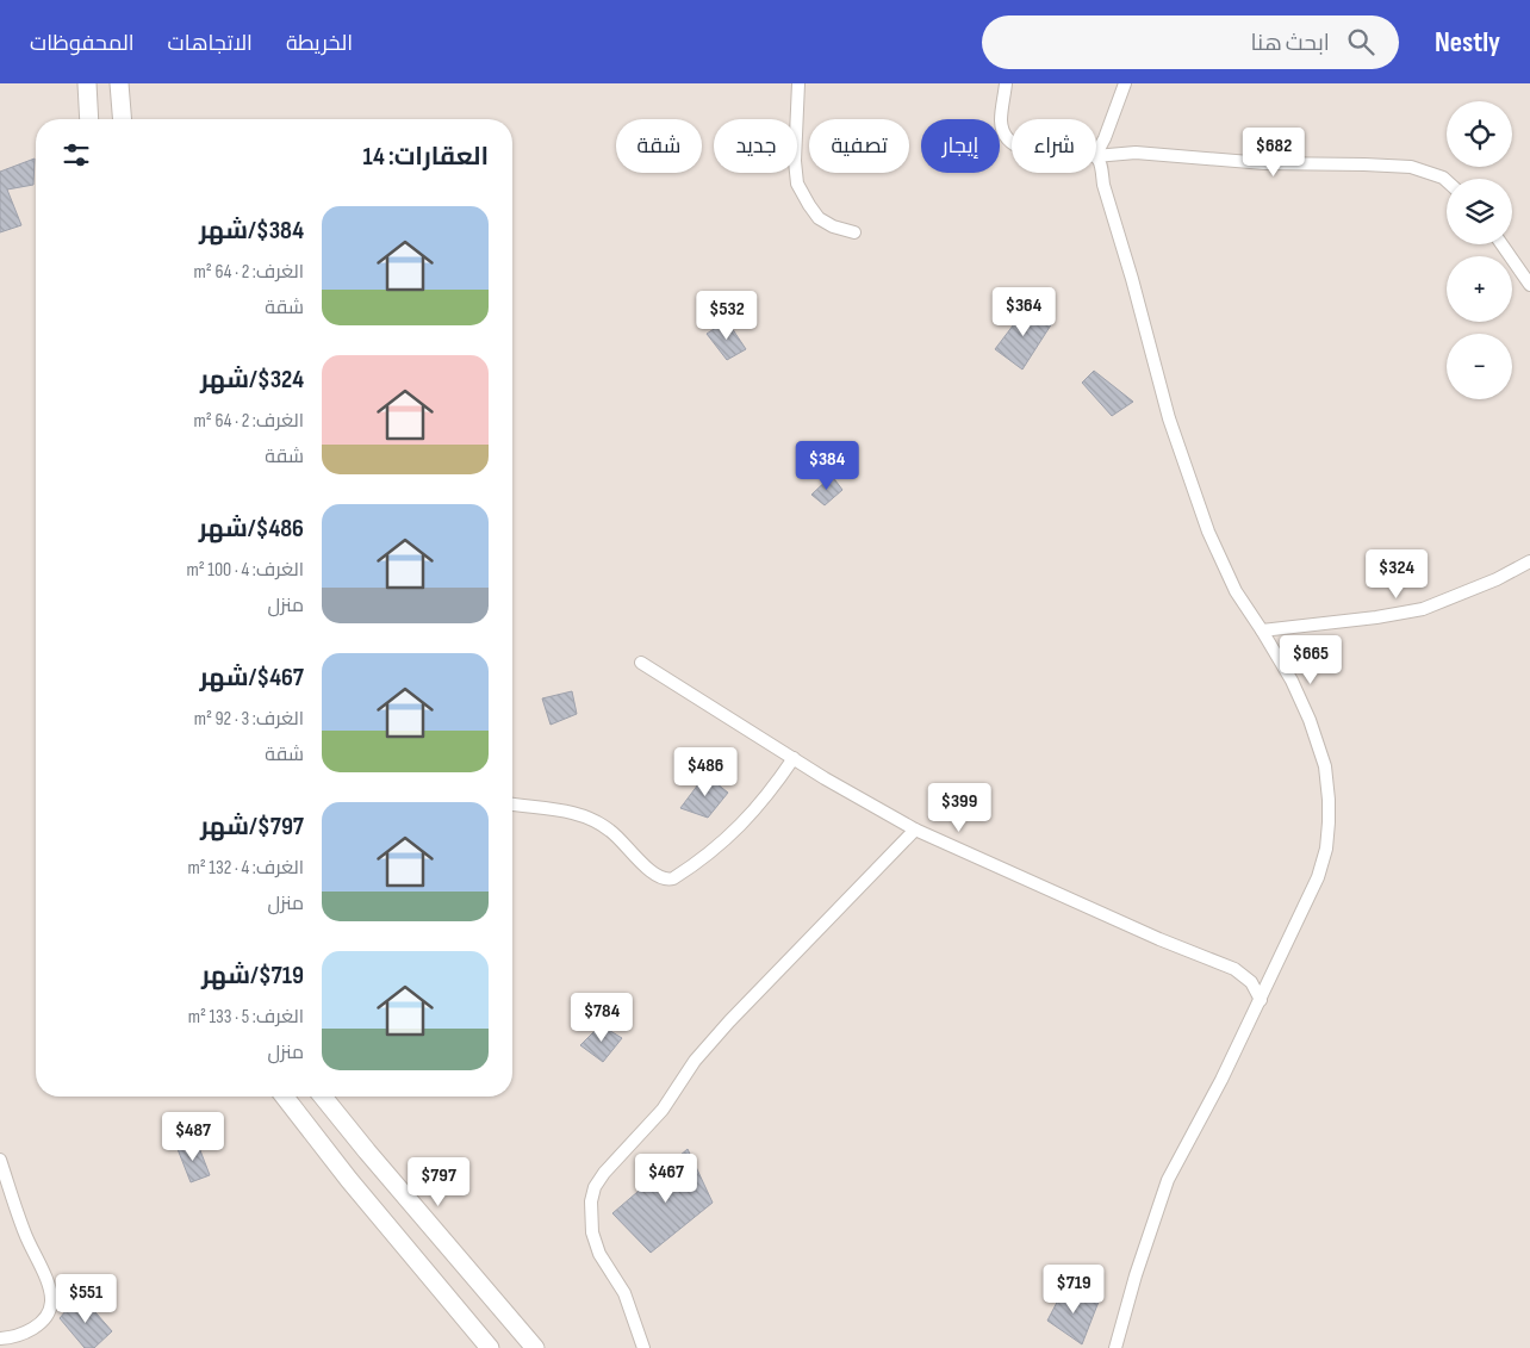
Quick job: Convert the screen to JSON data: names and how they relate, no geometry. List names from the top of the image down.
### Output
{
  "page": {
    "header": "Nestly",
    "search": "ابحث هنا",
    "nav": ["الخريطة", "الاتجاهات", "المحفوظات"],
    "map_buttons": ["+", "−"],
    "chip": [
      "شراء",
      "إيجار",
      "تصفية",
      "جديد",
      "شقة"
    ],
    "heading": "العقارات: 14",
    "price": [
      "$682",
      "$364",
      "$532",
      "$384",
      "$324",
      "$665",
      "$486",
      "$399",
      "$784",
      "$487",
      "$467",
      "$797",
      "$719",
      "$551"
    ],
    "list": [
      {
        "name": "$384/شهر",
        "note": "الغرف: 2 · 64 m² · شقة"
      },
      {
        "name": "$324/شهر",
        "note": "الغرف: 2 · 64 m² · شقة"
      },
      {
        "name": "$486/شهر",
        "note": "الغرف: 4 · 100 m² · منزل"
      },
      {
        "name": "$467/شهر",
        "note": "الغرف: 3 · 92 m² · شقة"
      },
      {
        "name": "$797/شهر",
        "note": "الغرف: 4 · 132 m² · منزل"
      },
      {
        "name": "$719/شهر",
        "note": "الغرف: 5 · 133 m² · منزل"
      }
    ]
  }
}
